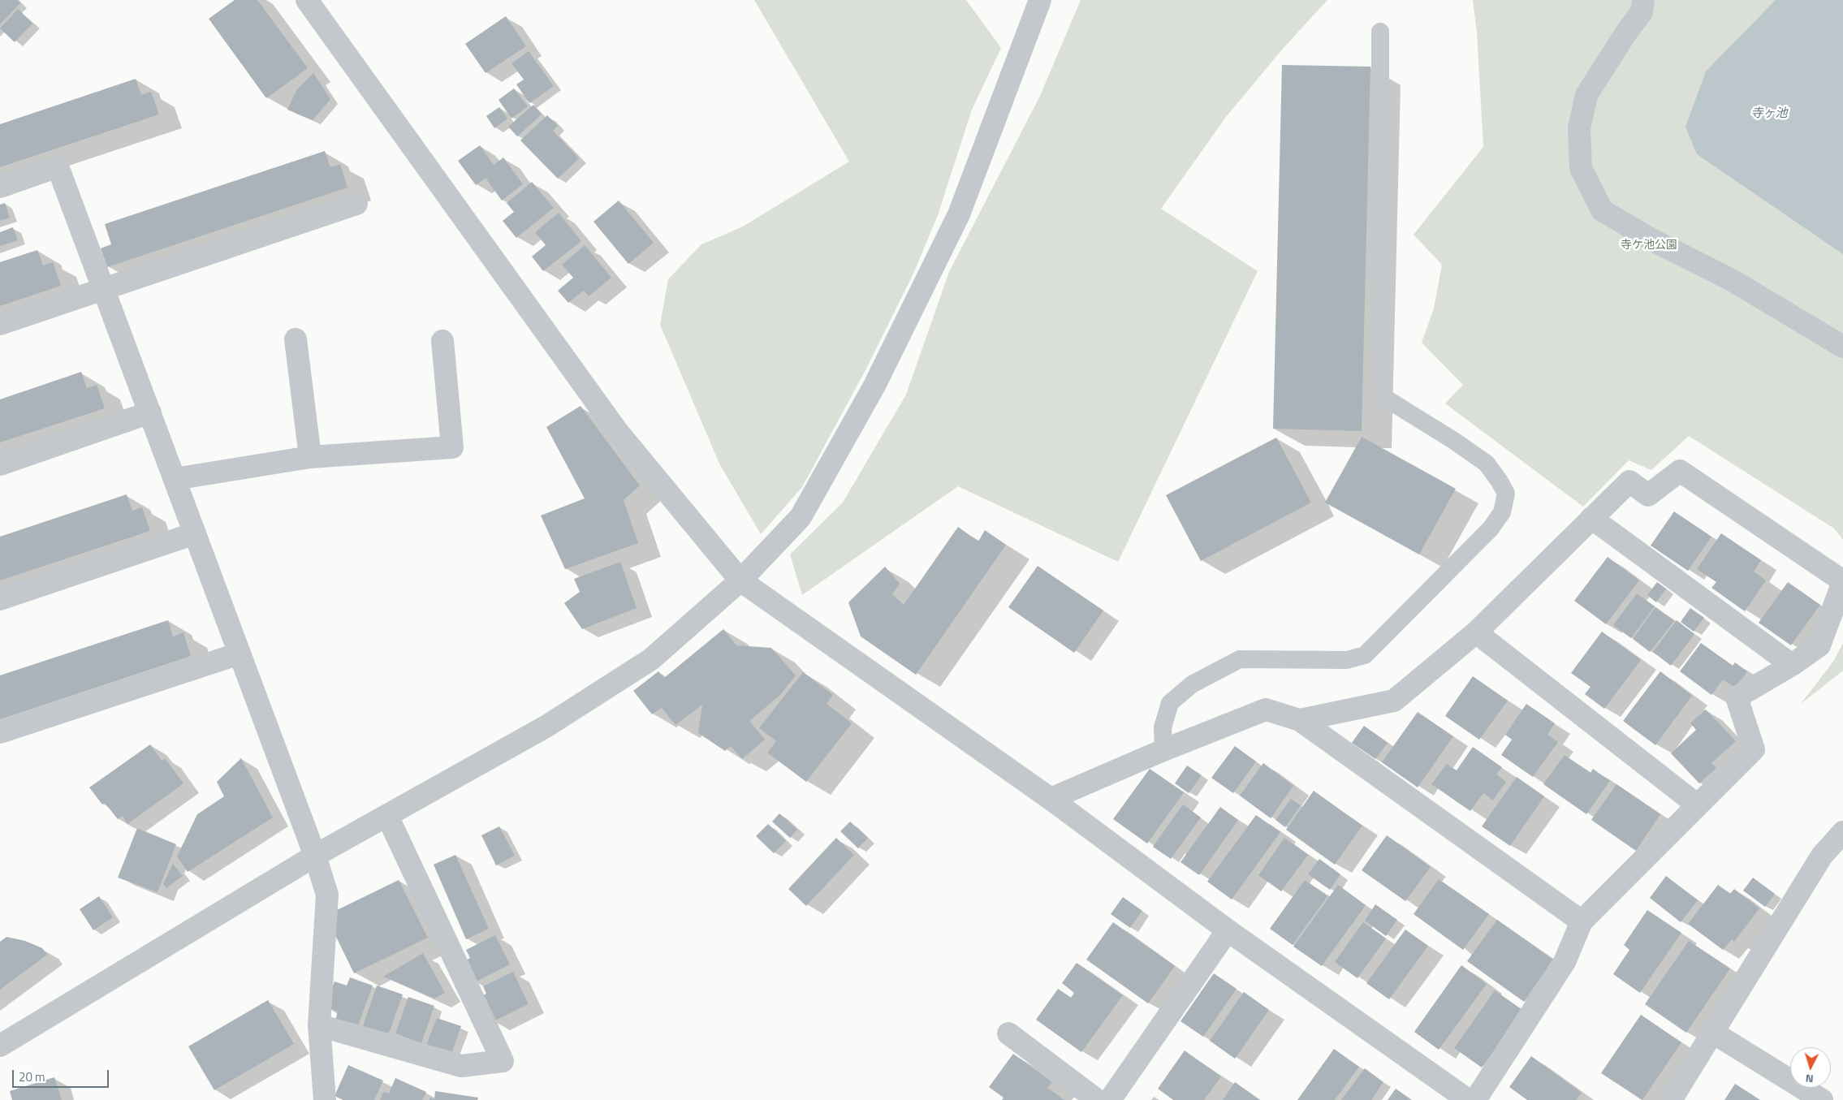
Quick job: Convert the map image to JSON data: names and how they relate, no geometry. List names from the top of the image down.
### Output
{
  "water": ["寺ヶ池"],
  "parks": ["寺ケ池公園"],
  "scale_bar": "20 m",
  "north": "bottom"
}
